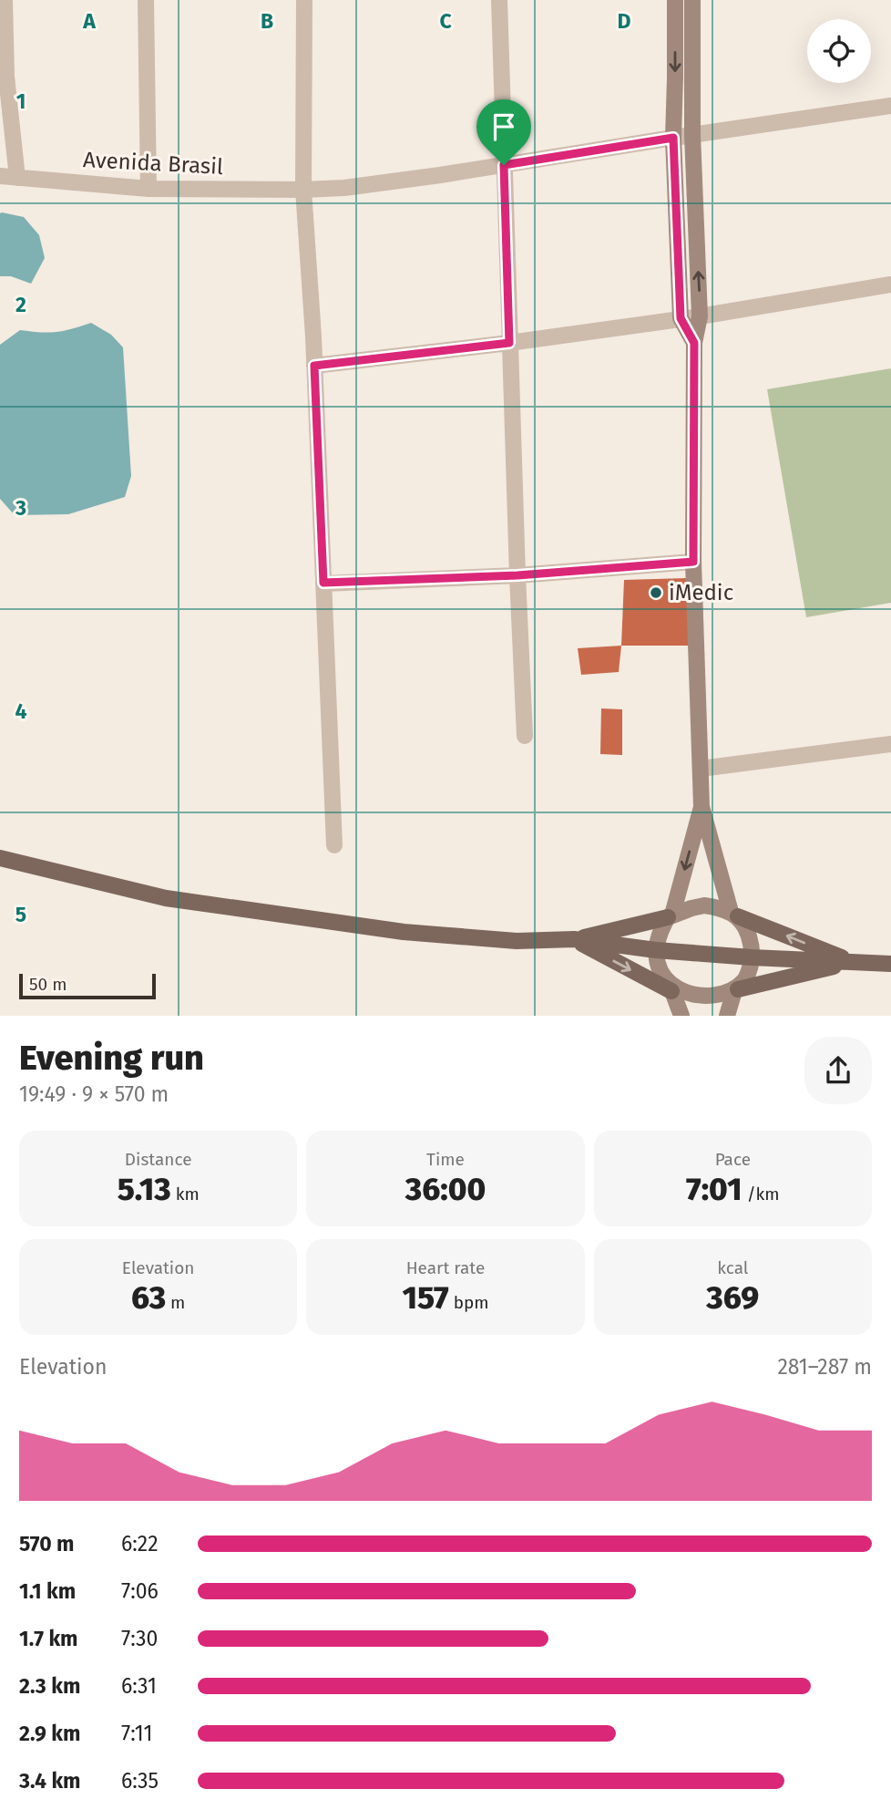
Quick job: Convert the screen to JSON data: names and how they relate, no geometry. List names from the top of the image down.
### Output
{
  "streets": {
    "street": ["Avenida Brasil"]
  },
  "places": ["iMedic"],
  "scale_bar": "50 m",
  "page": {
    "scale": "50 m",
    "heading": ["Evening run", "19:49 · 9 × 570 m"],
    "stats": [
      ["Distance", "5.13 km"],
      ["Time", "36:00"],
      ["Pace", "7:01 /km"],
      ["Elevation", "63 m"],
      ["Heart rate", "157 bpm"],
      ["kcal", "369"]
    ],
    "chart": ["Elevation", "281–287 m"],
    "list": [
      {
        "name": "570 m",
        "note": "6:22"
      },
      {
        "name": "1.1 km",
        "note": "7:06"
      },
      {
        "name": "1.7 km",
        "note": "7:30"
      },
      {
        "name": "2.3 km",
        "note": "6:31"
      },
      {
        "name": "2.9 km",
        "note": "7:11"
      },
      {
        "name": "3.4 km",
        "note": "6:35"
      }
    ]
  },
  "grid": {
    "columns": [
      "A",
      "B",
      "C",
      "D"
    ],
    "rows": [
      "1",
      "2",
      "3",
      "4",
      "5"
    ]
  }
}
